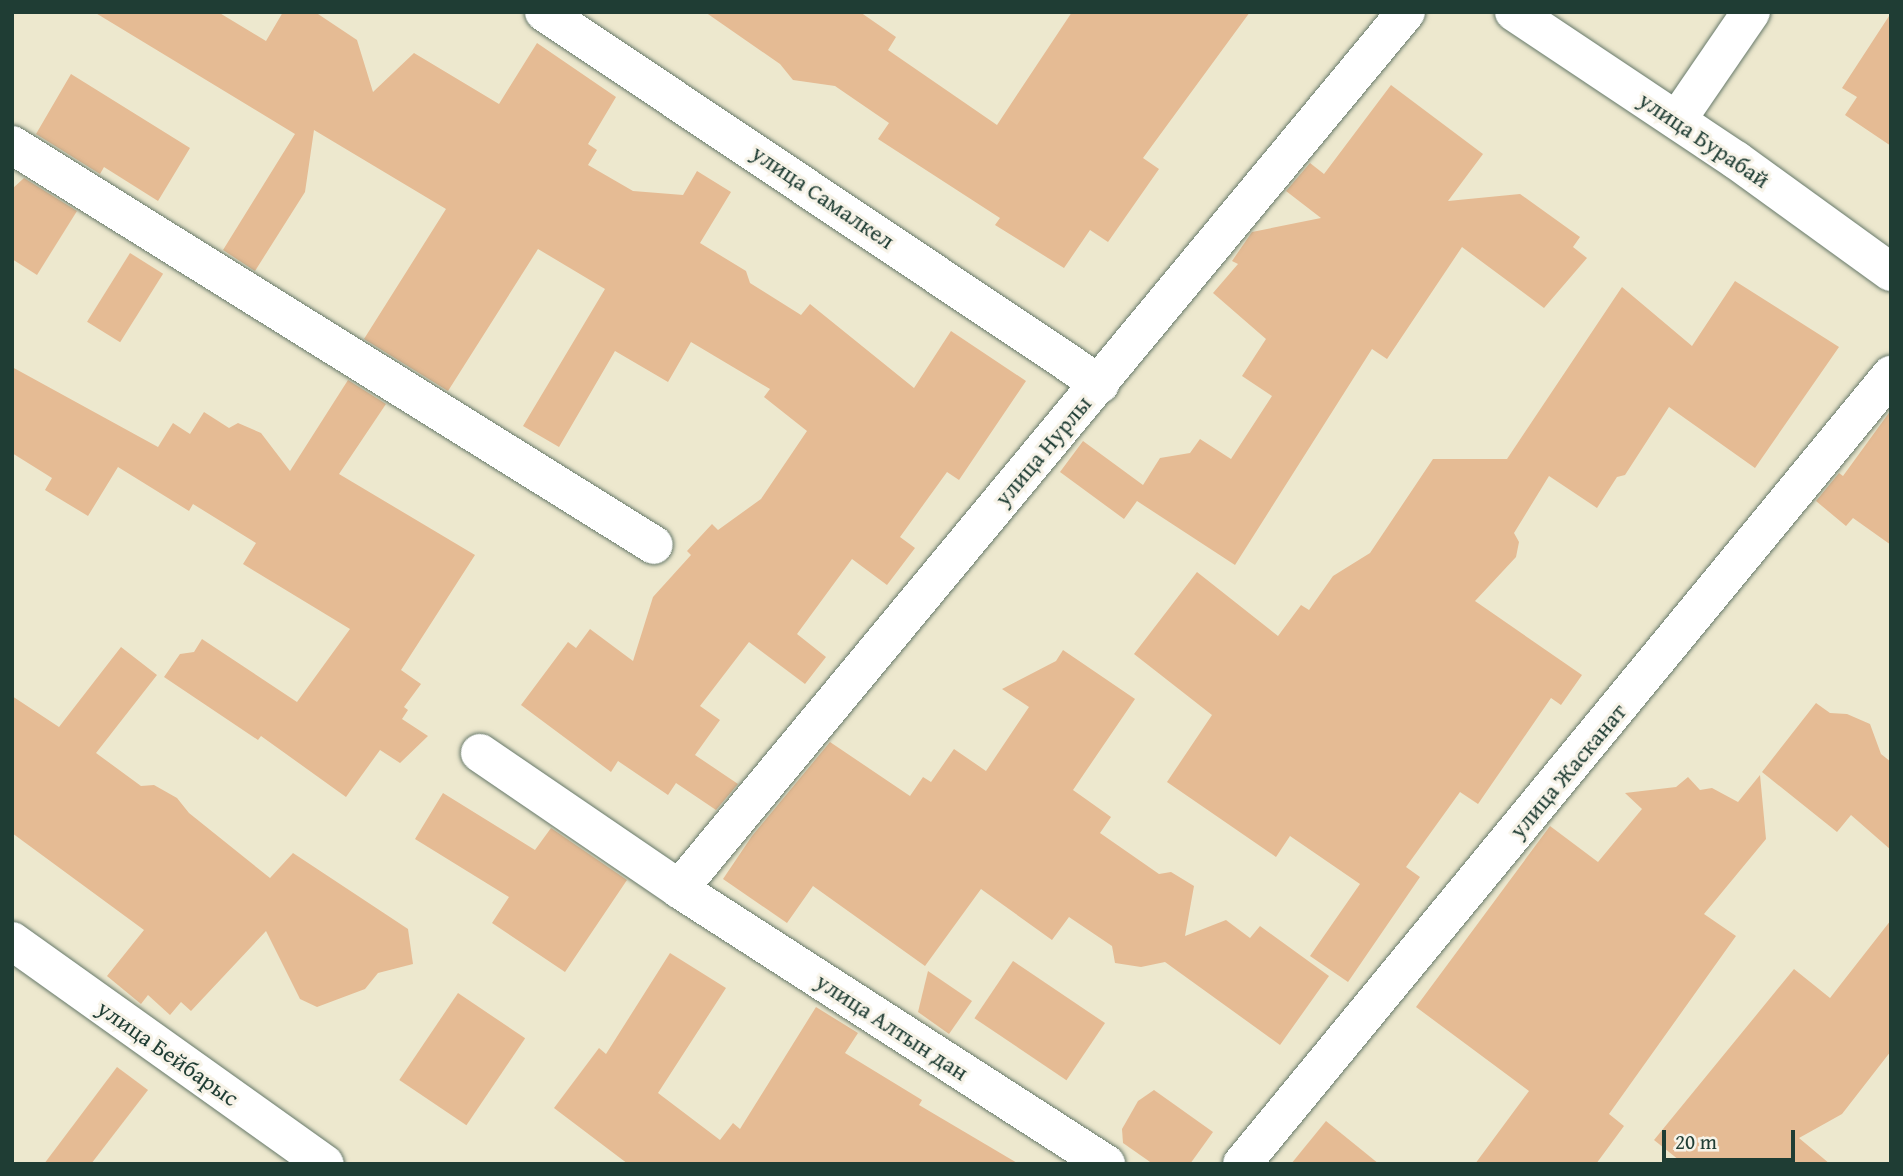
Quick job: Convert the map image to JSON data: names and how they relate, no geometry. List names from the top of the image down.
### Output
{
  "streets": {
    "street": [
      "улица Бурабай",
      "улица Самалкел",
      "улица Нурлы",
      "улица Жасканат",
      "улица Алтын дан",
      "улица Бейбарыс"
    ]
  },
  "crossings": [
    ["улица Самалкел", "улица Нурлы"],
    ["улица Нурлы", "улица Алтын дан"]
  ],
  "scale_bar": "20 m"
}
